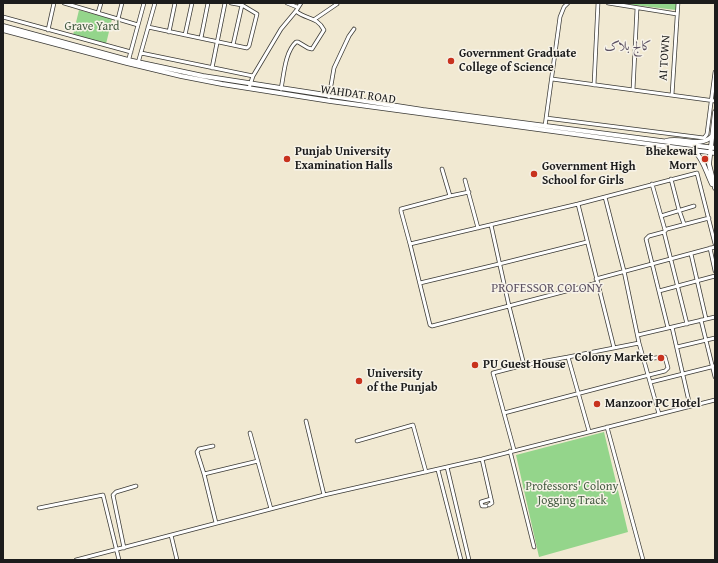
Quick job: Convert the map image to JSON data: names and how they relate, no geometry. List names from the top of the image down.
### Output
{
  "streets": {
    "main road": ["WAHDAT ROAD"],
    "street": ["AI TOWN"]
  },
  "districts": ["کالج بلاک", "PROFESSOR COLONY"],
  "parks": ["Grave Yard", "Professors' Colony Jogging Track"],
  "places": [
    "Government Graduate College of Science",
    "Punjab University Examination Halls",
    "Bhekewal Morr",
    "Government High School for Girls",
    "Colony Market",
    "PU Guest House",
    "University of the Punjab",
    "Manzoor PC Hotel"
  ]
}
